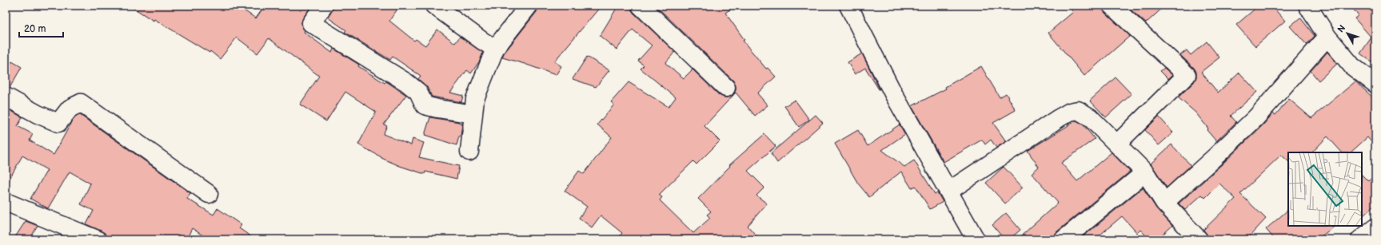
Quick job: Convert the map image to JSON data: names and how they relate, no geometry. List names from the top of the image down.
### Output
{
  "scale_bar": "20 m",
  "north": "top left"
}
